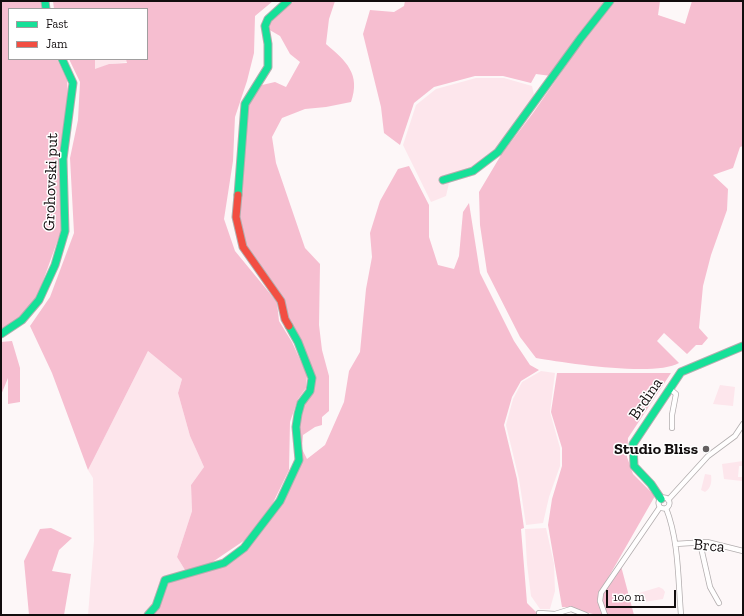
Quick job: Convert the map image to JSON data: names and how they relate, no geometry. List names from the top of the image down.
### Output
{
  "streets": {
    "street": ["Grohovski put", "Brdina", "Brca"]
  },
  "places": ["Studio Bliss"],
  "legend": ["Fast", "Jam"],
  "scale_bar": "100 m"
}
